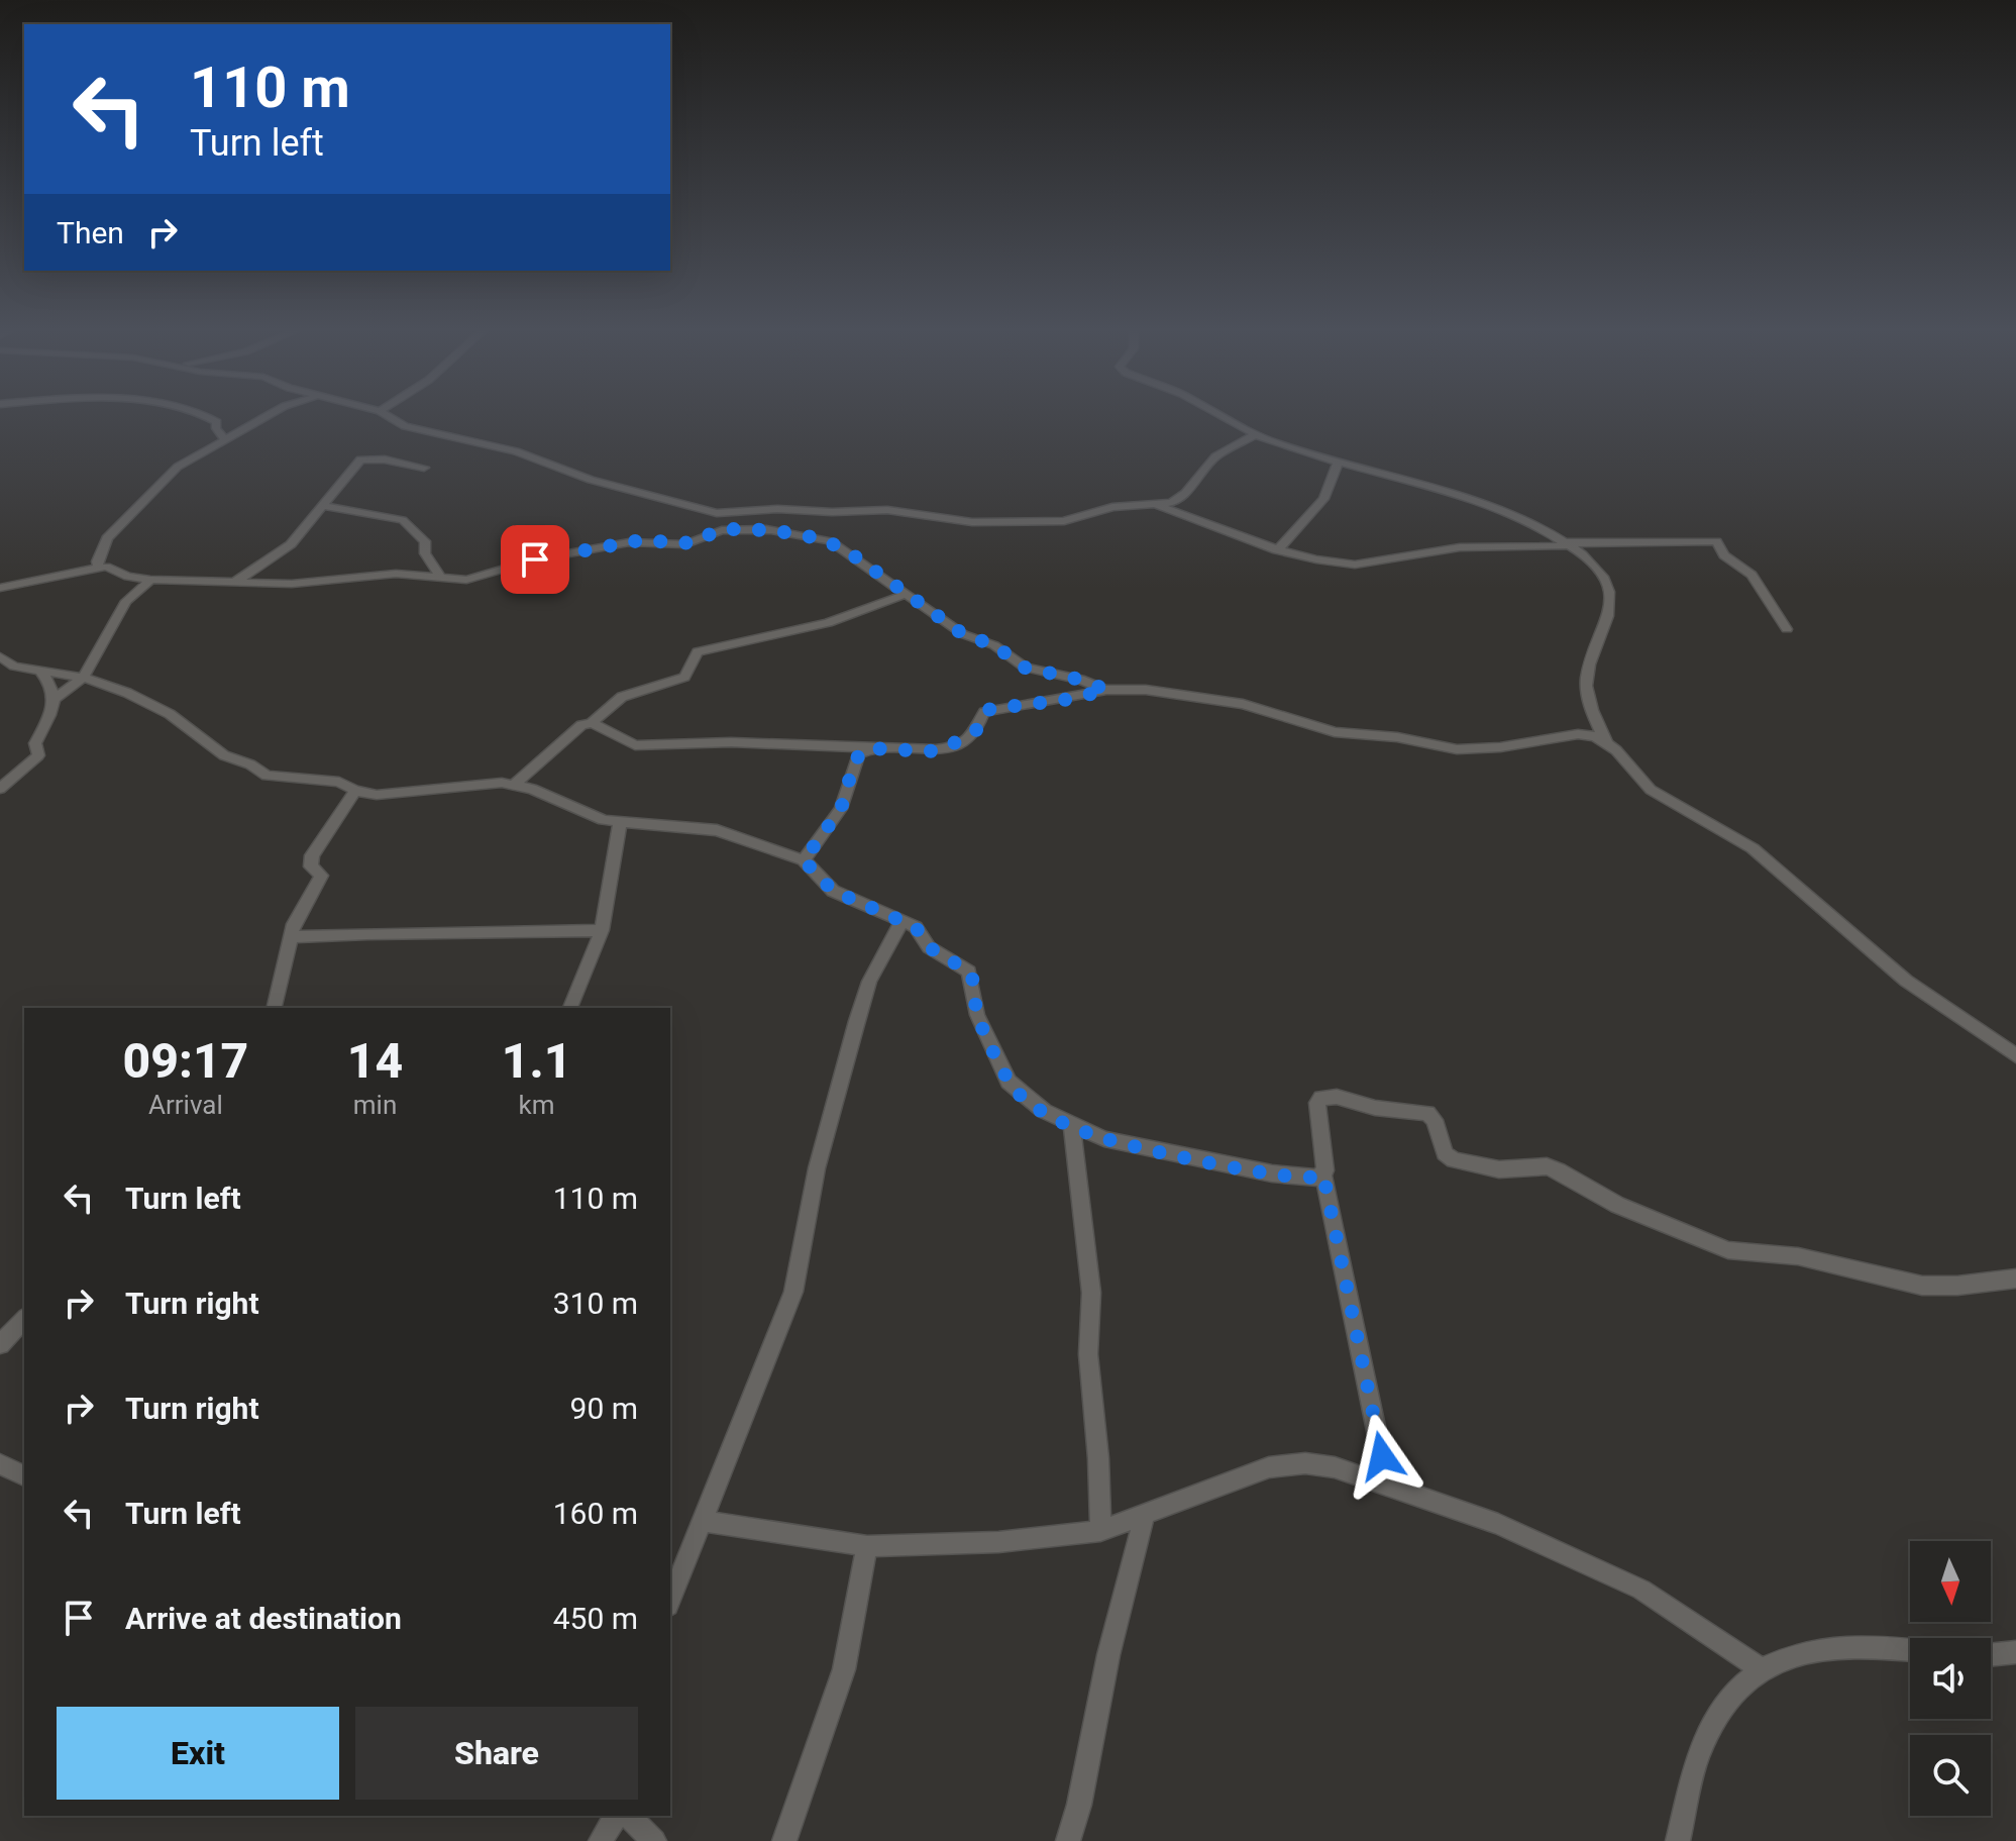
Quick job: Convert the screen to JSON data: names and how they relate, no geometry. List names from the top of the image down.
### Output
{
  "north": "bottom",
  "page": {
    "turn": ["110 m", "Turn left"],
    "then": "Then",
    "eta": [
      "09:17",
      "Arrival",
      "14",
      "min",
      "1.1",
      "km"
    ],
    "list": [
      {
        "name": "Turn left",
        "value": "110 m"
      },
      {
        "name": "Turn right",
        "value": "310 m"
      },
      {
        "name": "Turn right",
        "value": "90 m"
      },
      {
        "name": "Turn left",
        "value": "160 m"
      },
      {
        "name": "Arrive at destination",
        "value": "450 m"
      }
    ],
    "buttons": ["Exit", "Share"]
  }
}
